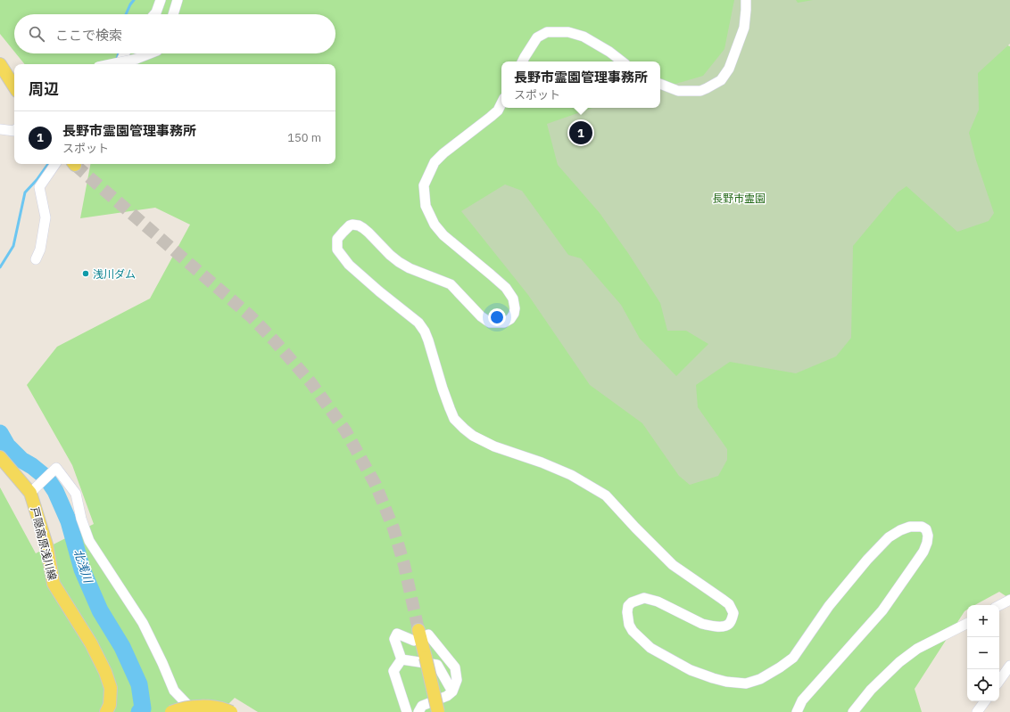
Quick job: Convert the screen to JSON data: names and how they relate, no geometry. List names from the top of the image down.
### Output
{
  "streets": {
    "main road": ["戸隠高原浅川線"]
  },
  "water": ["北浅川"],
  "parks": ["長野市霊園"],
  "places": ["浅川ダム"],
  "page": {
    "search": "ここで検索",
    "popup": ["長野市霊園管理事務所", "スポット"],
    "heading": "周辺",
    "list": [
      {
        "mark": "1",
        "name": "長野市霊園管理事務所",
        "note": "スポット",
        "value": "150 m"
      }
    ],
    "pins": "1",
    "map_buttons": ["+", "−"]
  }
}
